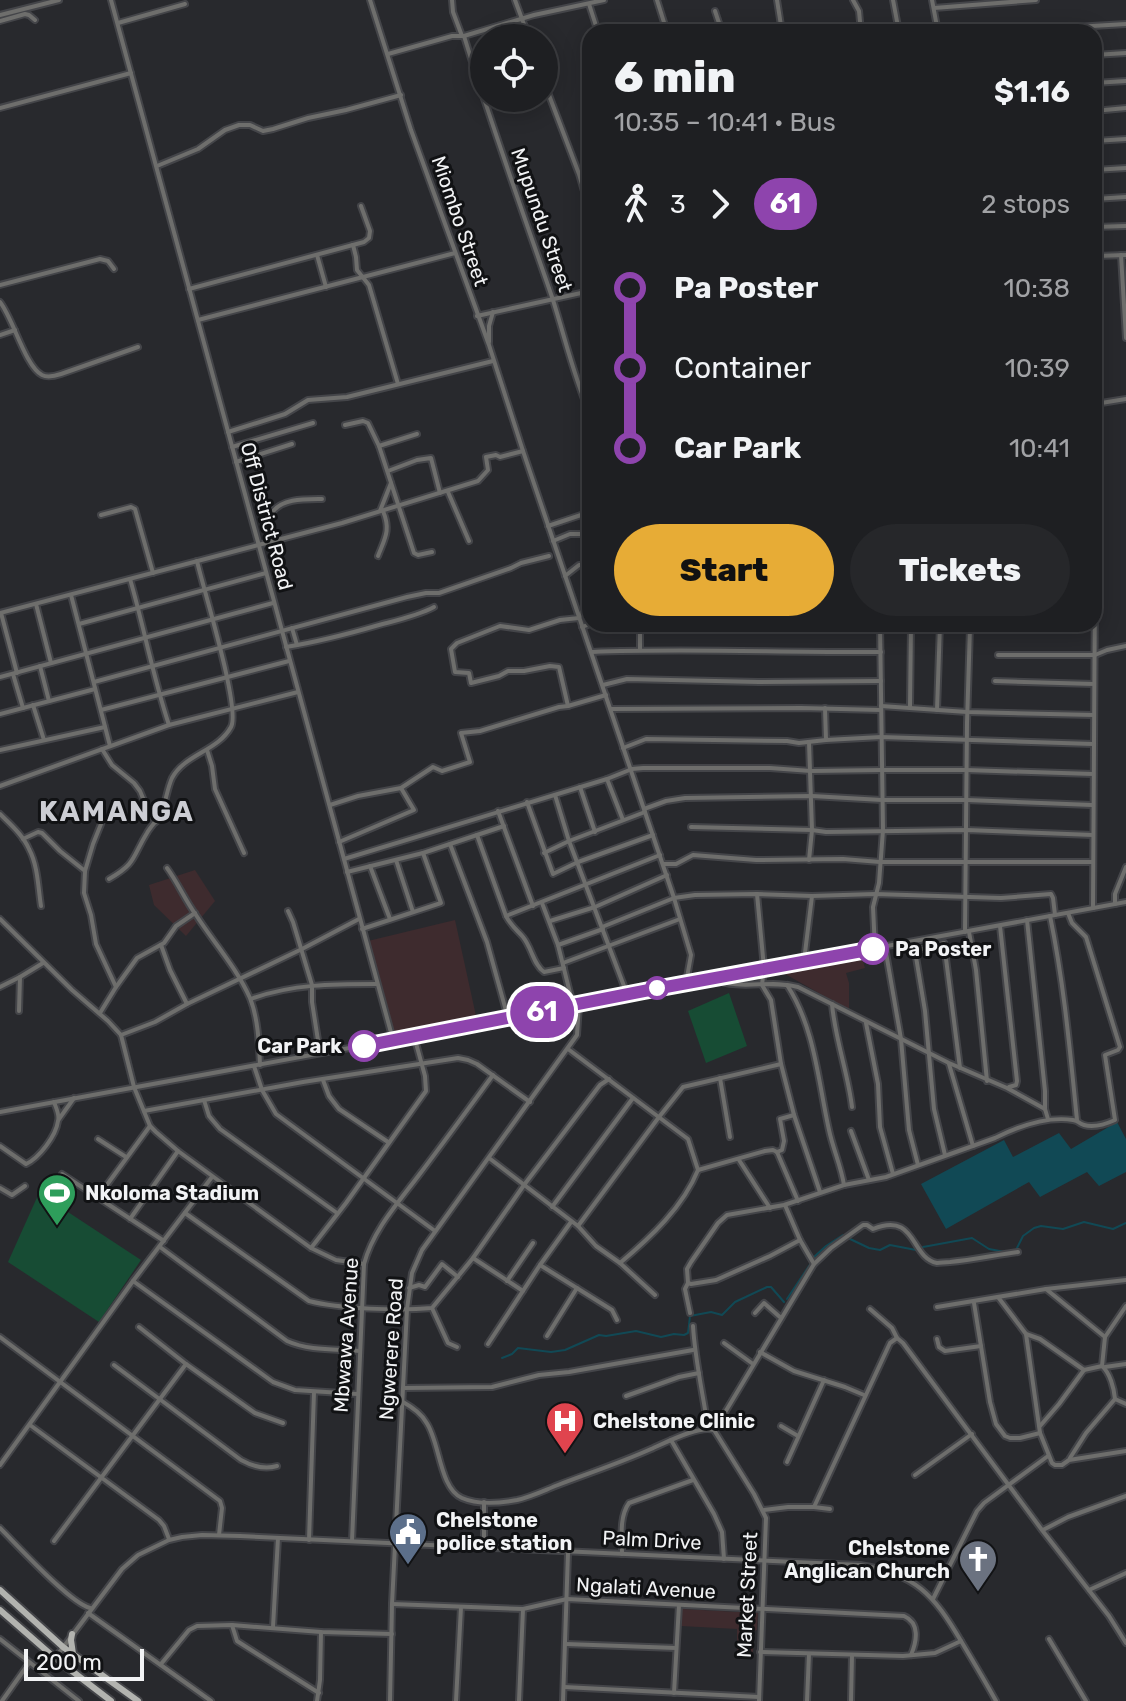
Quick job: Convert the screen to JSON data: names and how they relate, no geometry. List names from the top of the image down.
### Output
{
  "streets": {
    "street": [
      "Mupundu Street",
      "Miombo Street",
      "Off District Road",
      "Mbwawa Avenue",
      "Ngwerere Road",
      "Palm Drive",
      "Ngalati Avenue",
      "Market Street"
    ]
  },
  "crossings": [
    ["Mbwawa Avenue", "Palm Drive"],
    ["Ngwerere Road", "Palm Drive"],
    ["Ngwerere Road", "Ngalati Avenue"],
    ["Palm Drive", "Market Street"],
    ["Ngalati Avenue", "Market Street"]
  ],
  "districts": ["KAMANGA"],
  "places": {
    "other": ["Pa Poster", "Car Park"],
    "sports": ["Nkoloma Stadium"],
    "hospital": ["Chelstone Clinic"],
    "public building": ["Chelstone police station"],
    "church": ["Chelstone Anglican Church"]
  },
  "lines": ["bus line 61"],
  "scale_bar": "200 m",
  "page": {
    "on_map": "61",
    "heading": ["6 min", "10:35 – 10:41 · Bus", "$1.16"],
    "legs": ["3", "61", "2 stops"],
    "list": [
      {
        "name": "Pa Poster",
        "value": "10:38"
      },
      {
        "name": "Container",
        "value": "10:39"
      },
      {
        "name": "Car Park",
        "value": "10:41"
      }
    ],
    "buttons": ["Start", "Tickets"],
    "scale": "200 m"
  }
}
